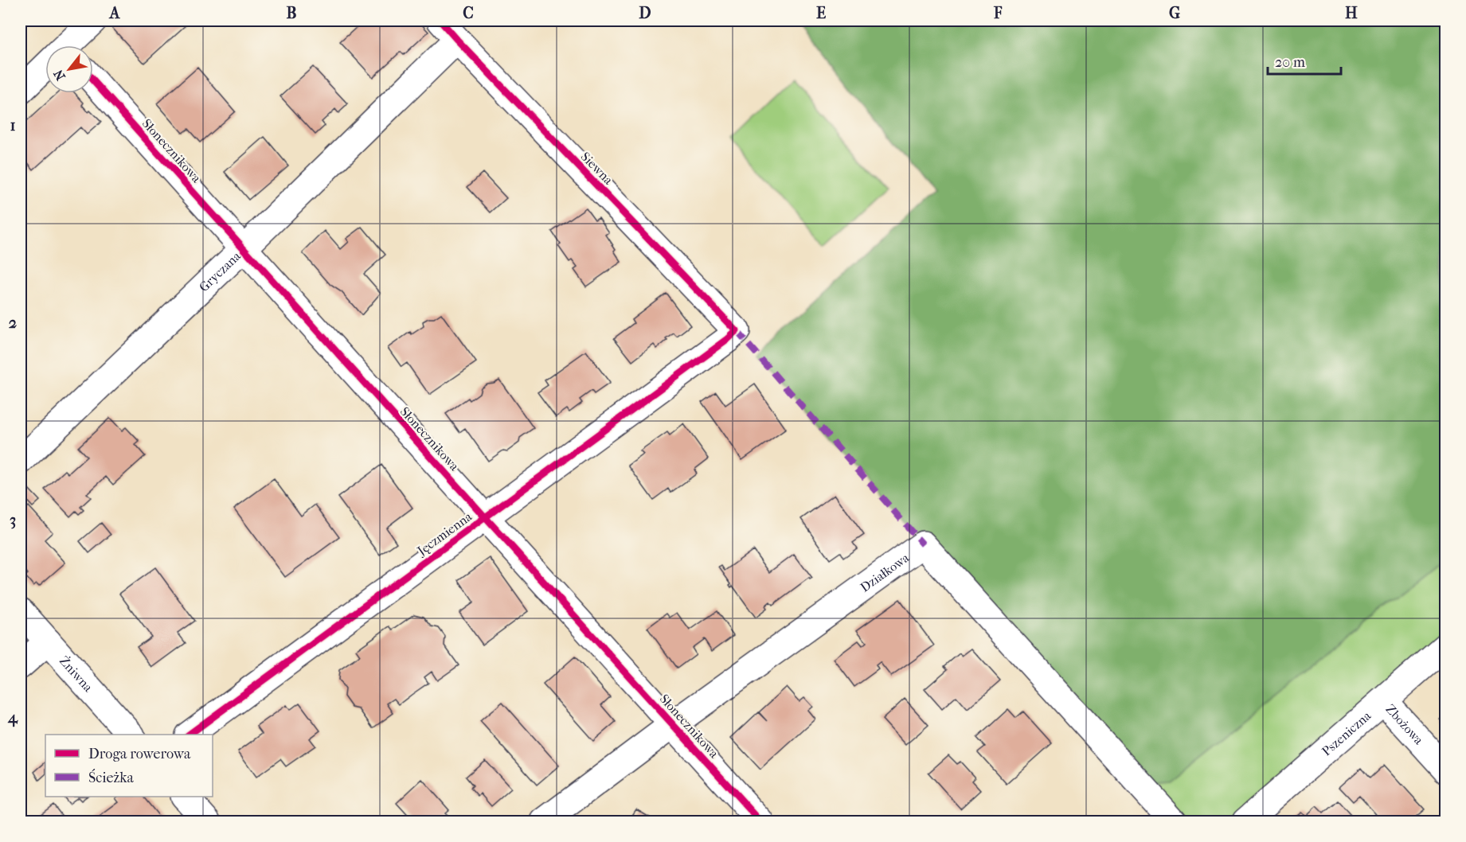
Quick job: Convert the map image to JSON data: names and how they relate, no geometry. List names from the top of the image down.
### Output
{
  "streets": {
    "street": [
      "Słonecznikowa",
      "Siewna",
      "Gryczana",
      "Jęczmienna",
      "Działkowa",
      "Żniwna",
      "Zbożowa",
      "Pszeniczna"
    ]
  },
  "crossings": [
    ["Słonecznikowa", "Gryczana"],
    ["Słonecznikowa", "Jęczmienna"],
    ["Słonecznikowa", "Działkowa"],
    ["Siewna", "Gryczana"],
    ["Siewna", "Jęczmienna"],
    ["Zbożowa", "Pszeniczna"]
  ],
  "legend": ["Droga rowerowa", "Ścieżka"],
  "scale_bar": "20 m",
  "north": "bottom left",
  "grid": {
    "columns": [
      "A",
      "B",
      "C",
      "D",
      "E",
      "F",
      "G",
      "H"
    ],
    "rows": [
      "1",
      "2",
      "3",
      "4"
    ]
  }
}
